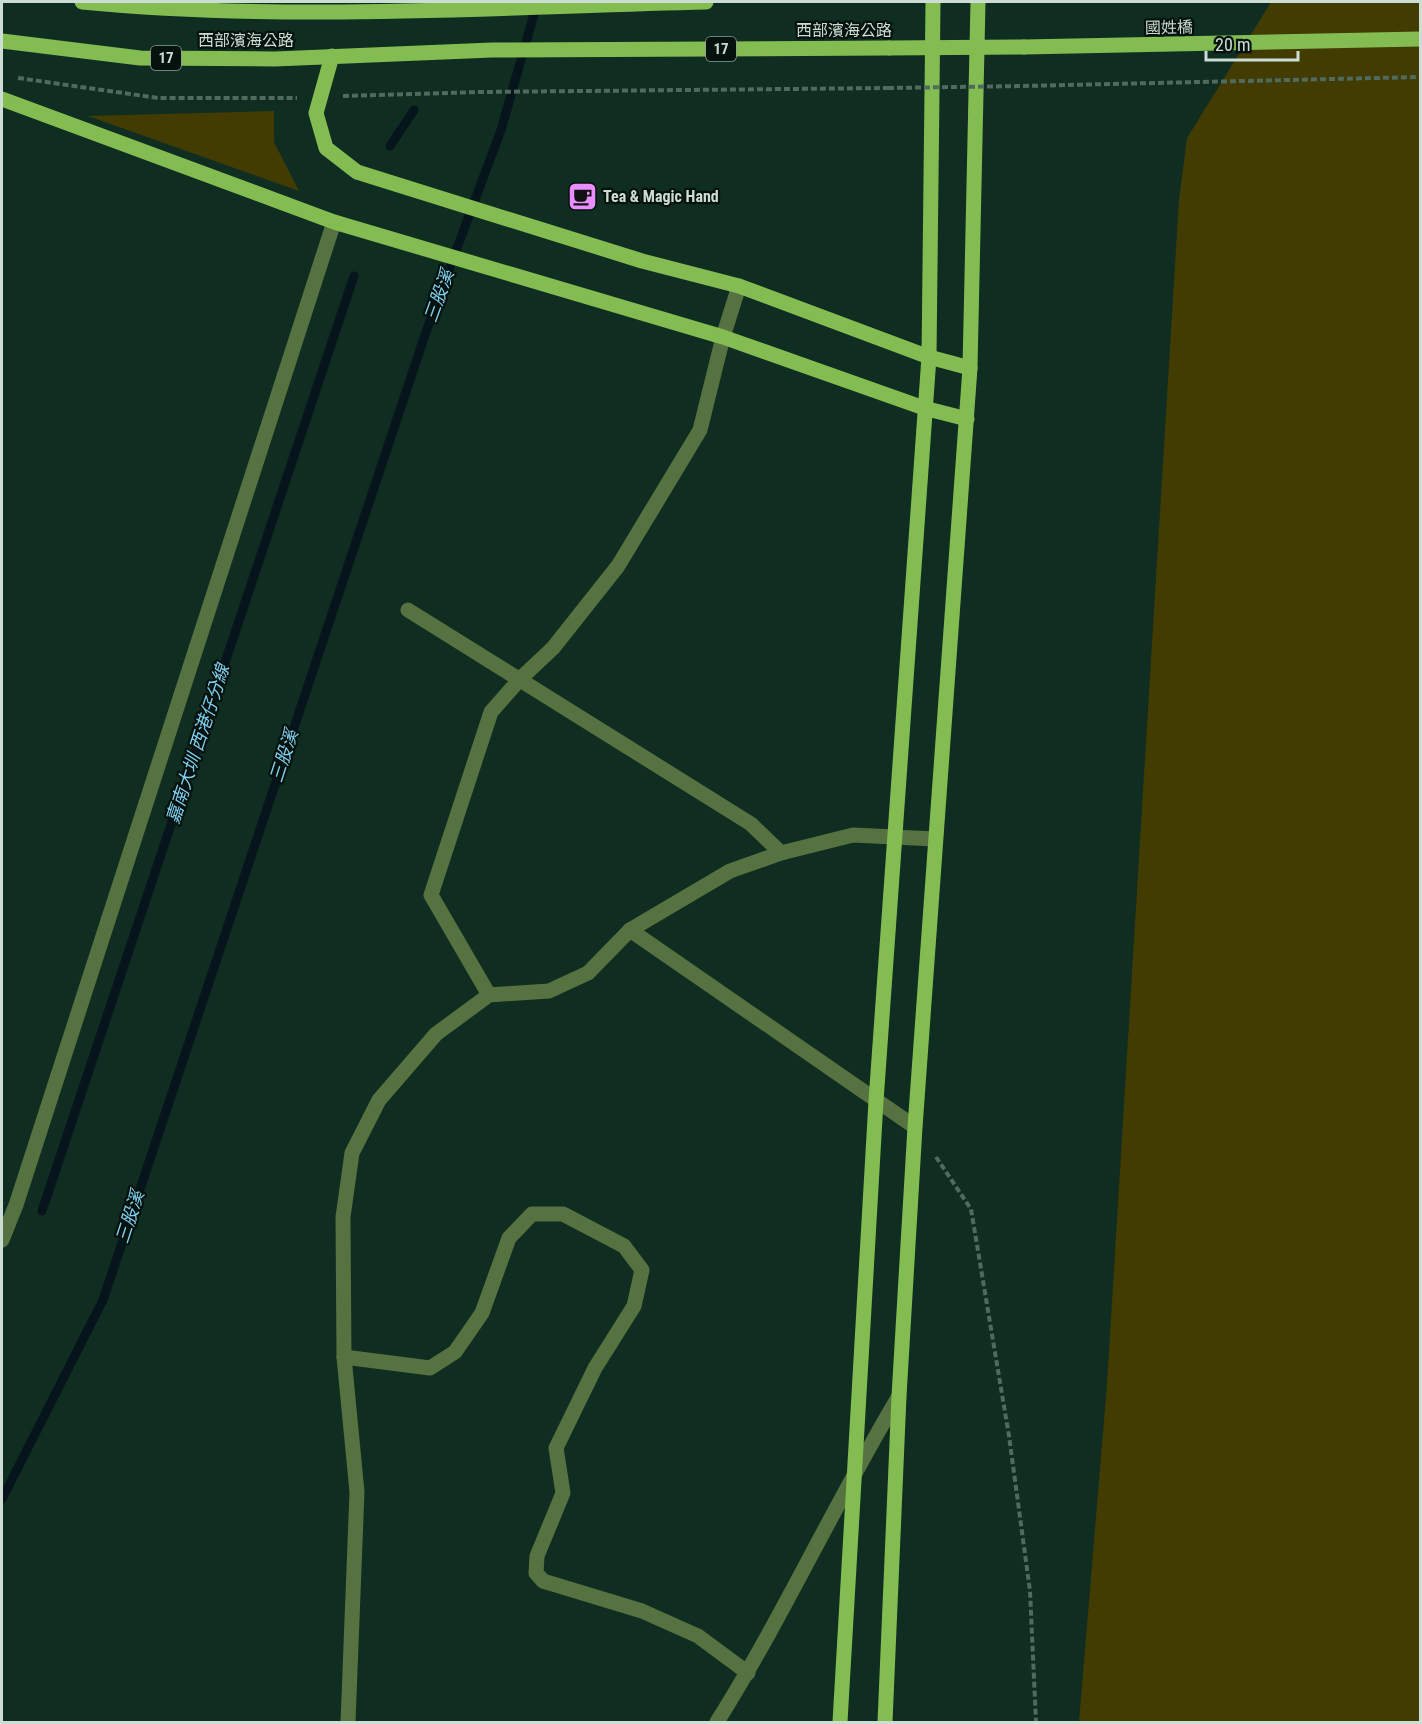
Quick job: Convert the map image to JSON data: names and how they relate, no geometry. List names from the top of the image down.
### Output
{
  "streets": {
    "main road": ["國姓橋", "西部濱海公路", "17"]
  },
  "crossings": [
    ["國姓橋", "西部濱海公路"]
  ],
  "water": ["三股溪", "嘉南大圳 西港仔分線"],
  "places": {
    "cafe": ["Tea & Magic Hand"]
  },
  "scale_bar": "20 m"
}
